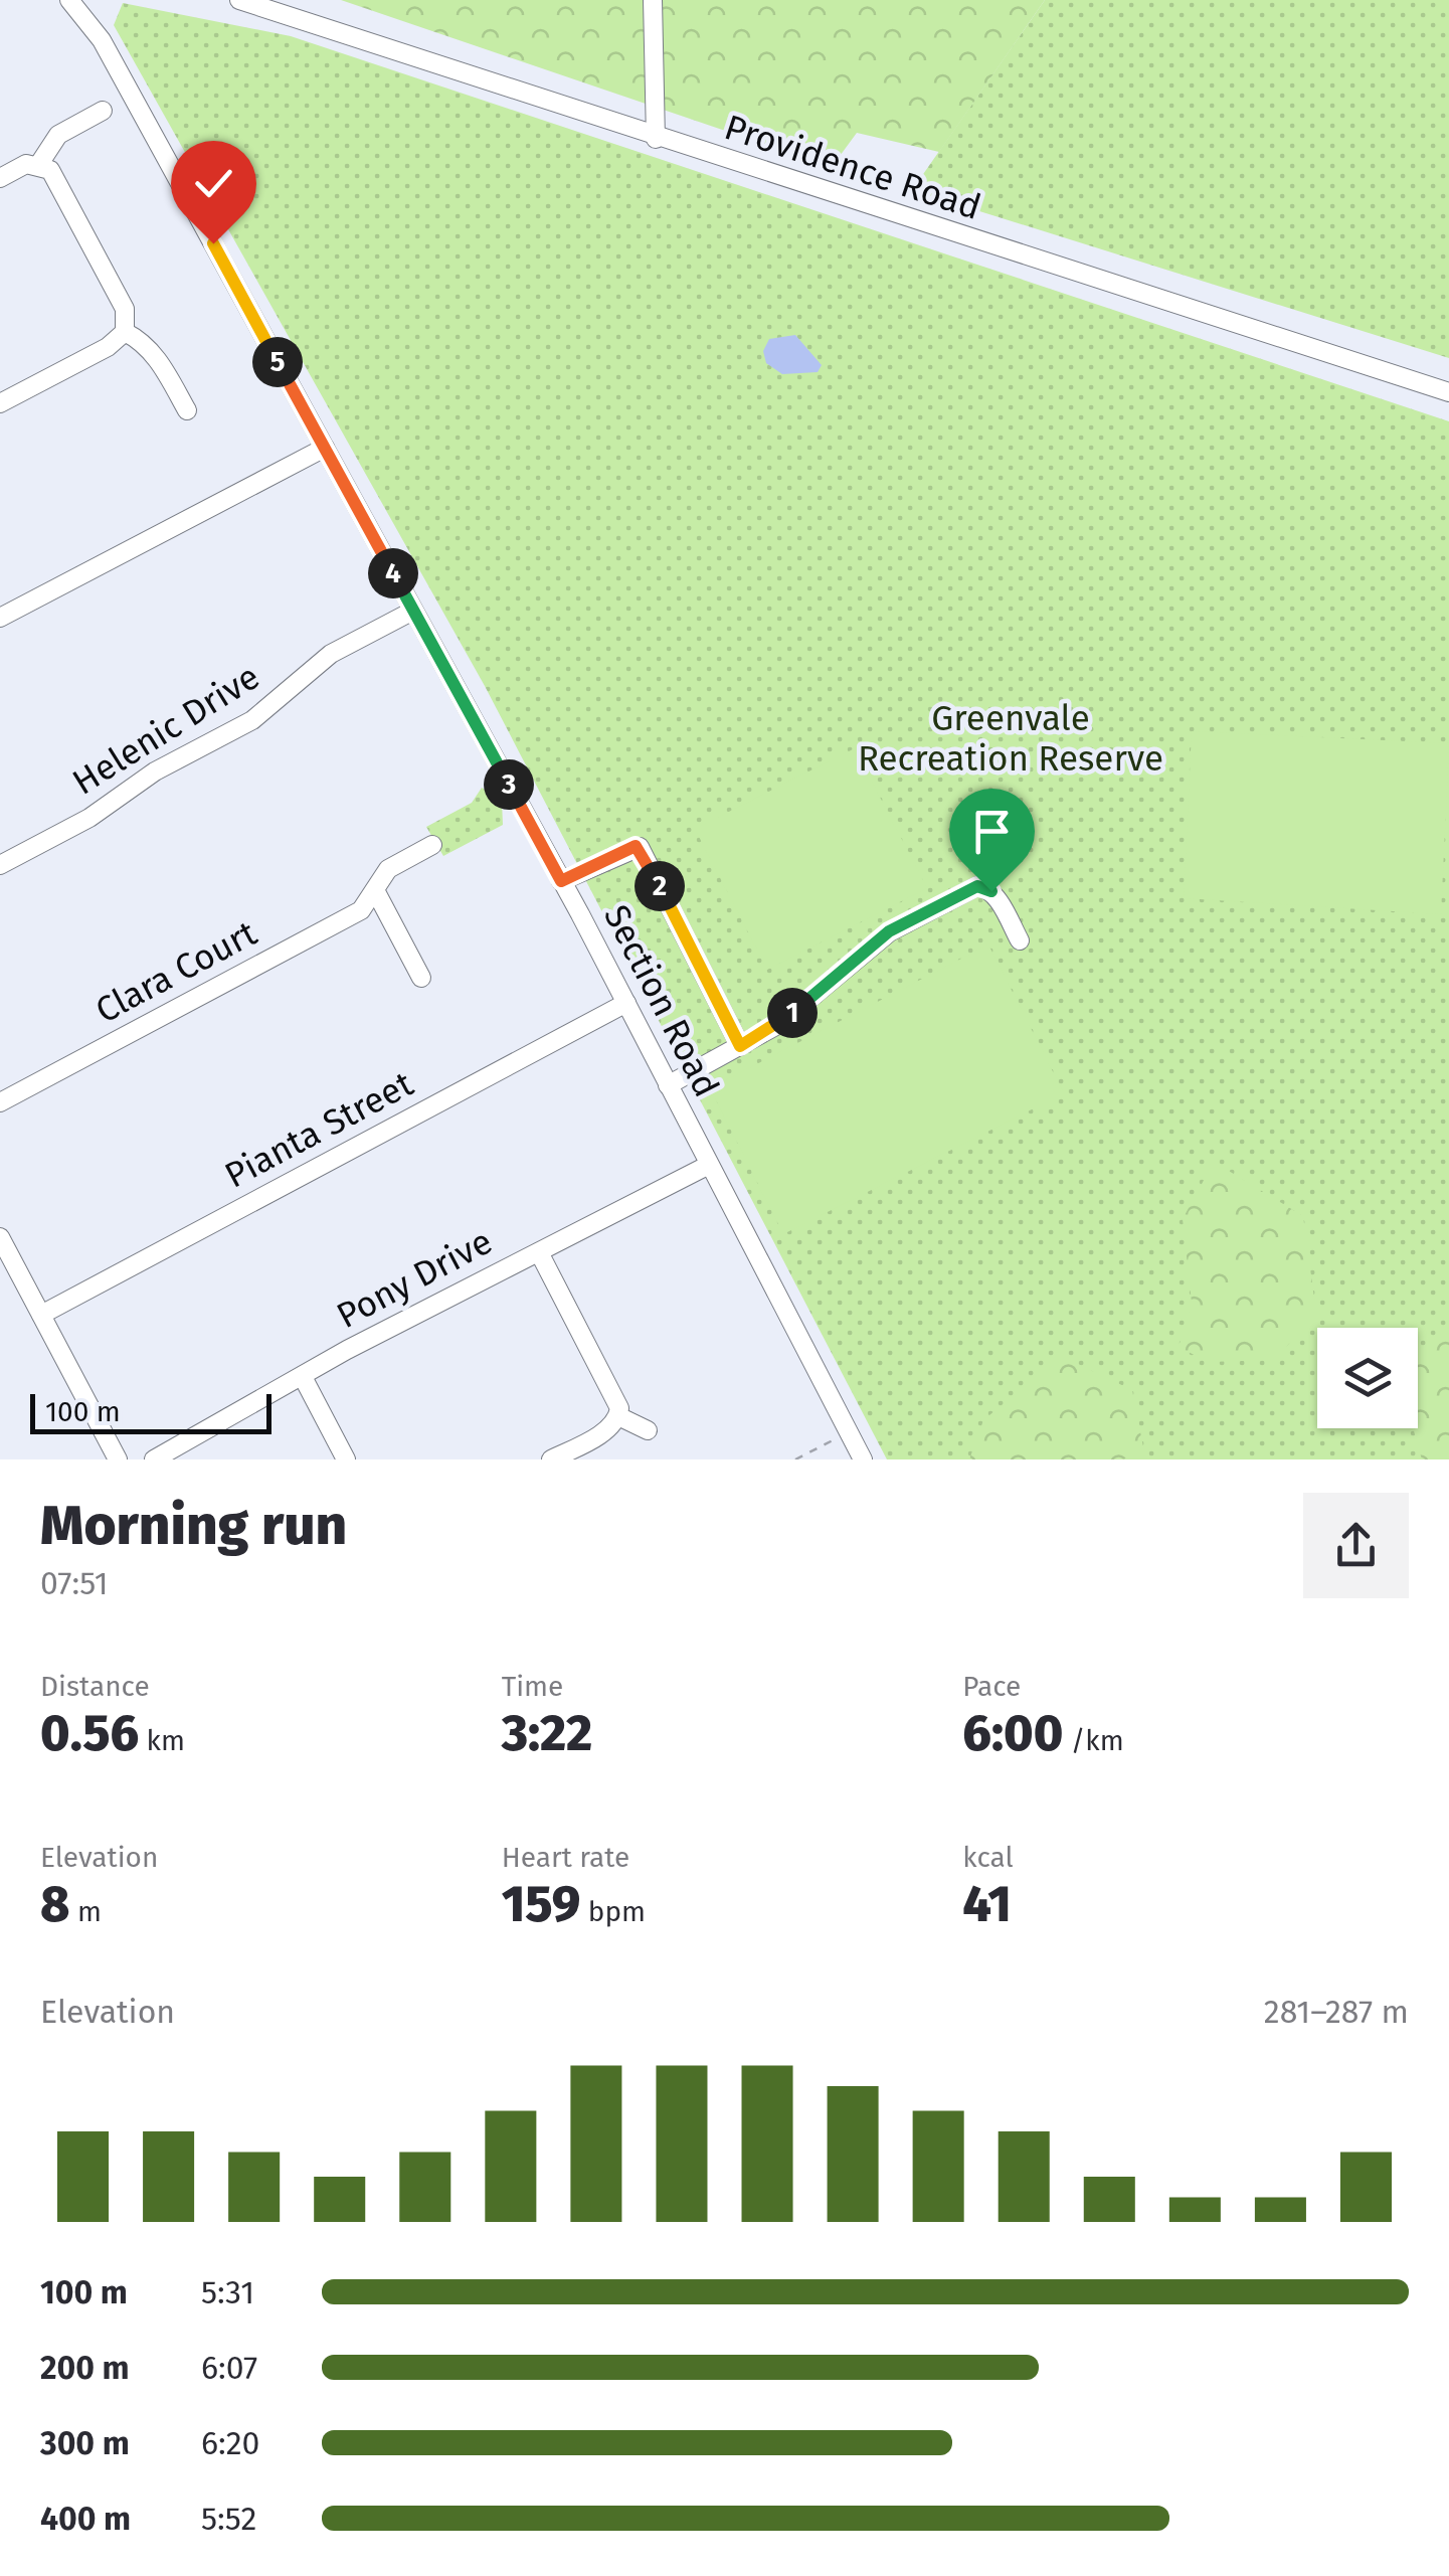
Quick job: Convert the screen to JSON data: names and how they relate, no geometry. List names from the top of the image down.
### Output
{
  "streets": {
    "street": [
      "Providence Road",
      "Helenic Drive",
      "Clara Court",
      "Section Road",
      "Pianta Street",
      "Pony Drive"
    ]
  },
  "crossings": [
    ["Helenic Drive", "Section Road"],
    ["Section Road", "Pianta Street"],
    ["Section Road", "Pony Drive"]
  ],
  "parks": ["Greenvale Recreation Reserve"],
  "scale_bar": "100 m",
  "page": {
    "pins": [
      "5",
      "4",
      "3",
      "2",
      "1"
    ],
    "scale": "100 m",
    "heading": ["Morning run", "07:51"],
    "stats": [
      ["Distance", "0.56 km"],
      ["Time", "3:22"],
      ["Pace", "6:00 /km"],
      ["Elevation", "8 m"],
      ["Heart rate", "159 bpm"],
      ["kcal", "41"]
    ],
    "chart": ["Elevation", "281–287 m"],
    "list": [
      {
        "name": "100 m",
        "note": "5:31"
      },
      {
        "name": "200 m",
        "note": "6:07"
      },
      {
        "name": "300 m",
        "note": "6:20"
      },
      {
        "name": "400 m",
        "note": "5:52"
      }
    ]
  }
}
